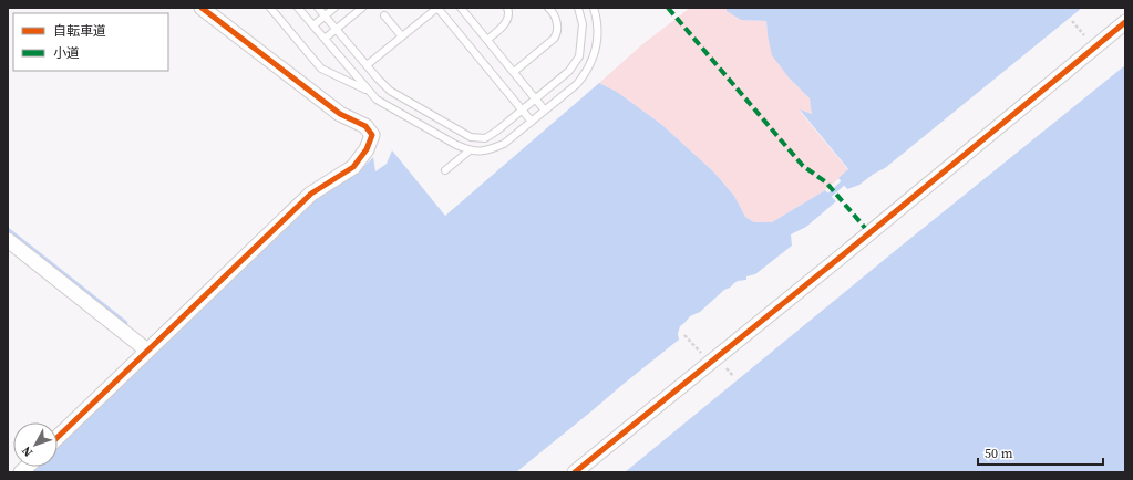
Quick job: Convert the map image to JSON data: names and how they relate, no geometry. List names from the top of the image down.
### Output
{
  "legend": ["自転車道", "小道"],
  "scale_bar": "50 m",
  "north": "bottom left"
}
